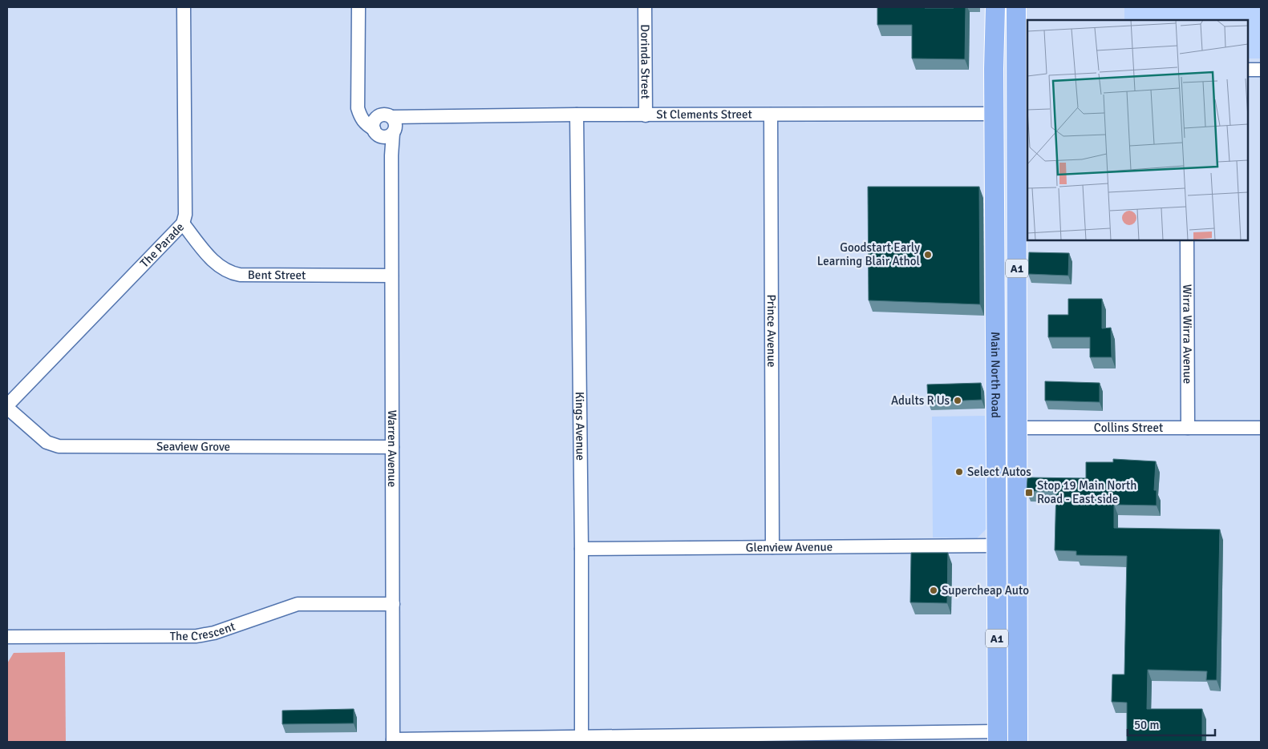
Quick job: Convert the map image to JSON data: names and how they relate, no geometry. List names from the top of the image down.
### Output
{
  "streets": {
    "highway": ["A1", "Main North Road", "Collins Street"],
    "street": [
      "Dorinda Street",
      "St Clements Street",
      "The Parade",
      "Bent Street",
      "Prince Avenue",
      "Wirra Wirra Avenue",
      "Kings Avenue",
      "Seaview Grove",
      "Warren Avenue",
      "Glenview Avenue",
      "The Crescent"
    ]
  },
  "crossings": [
    ["Dorinda Street", "St Clements Street"],
    ["St Clements Street", "Prince Avenue"],
    ["St Clements Street", "Main North Road"],
    ["St Clements Street", "Kings Avenue"],
    ["St Clements Street", "Warren Avenue"],
    ["The Parade", "Bent Street"],
    ["The Parade", "Seaview Grove"],
    ["Bent Street", "Warren Avenue"],
    ["Prince Avenue", "Glenview Avenue"],
    ["Wirra Wirra Avenue", "Collins Street"],
    ["Main North Road", "Collins Street"],
    ["Main North Road", "Glenview Avenue"],
    ["Kings Avenue", "Glenview Avenue"],
    ["Seaview Grove", "Warren Avenue"],
    ["Warren Avenue", "The Crescent"]
  ],
  "places": {
    "other": [
      "Goodstart Early Learning Blair Athol",
      "Adults R Us",
      "Select Autos",
      "Supercheap Auto"
    ],
    "transit": ["Stop 19 Main North Road - East side"]
  },
  "scale_bar": "50 m"
}
